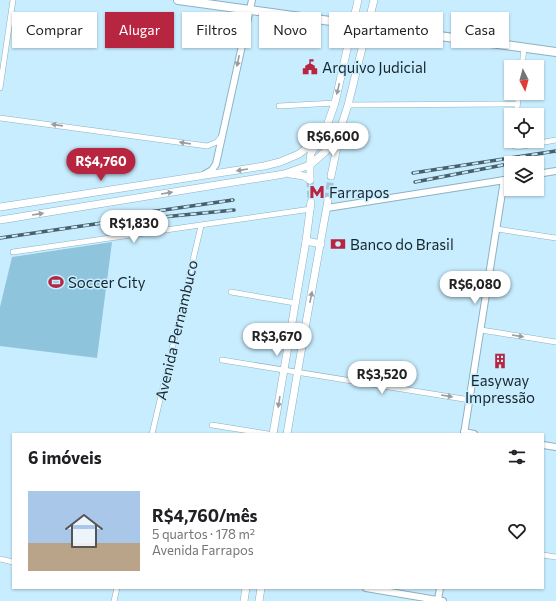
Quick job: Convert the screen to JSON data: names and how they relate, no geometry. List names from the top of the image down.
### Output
{
  "streets": {
    "street": ["Avenida Pernambuco"]
  },
  "places": {
    "public building": ["Arquivo Judicial"],
    "metro station": ["Farrapos"],
    "bank": ["Banco do Brasil"],
    "sports": ["Soccer City"],
    "building": ["Easyway Impressão"]
  },
  "north": "bottom",
  "page": {
    "chip": [
      "Comprar",
      "Alugar",
      "Filtros",
      "Novo",
      "Apartamento",
      "Casa"
    ],
    "price": [
      "R$6,600",
      "R$4,760",
      "R$1,830",
      "R$6,080",
      "R$3,670",
      "R$3,520"
    ],
    "heading": "6 imóveis",
    "list": [
      {
        "name": "R$4,760/mês",
        "note": "5 quartos · 178 m² · Avenida Farrapos"
      }
    ]
  }
}
